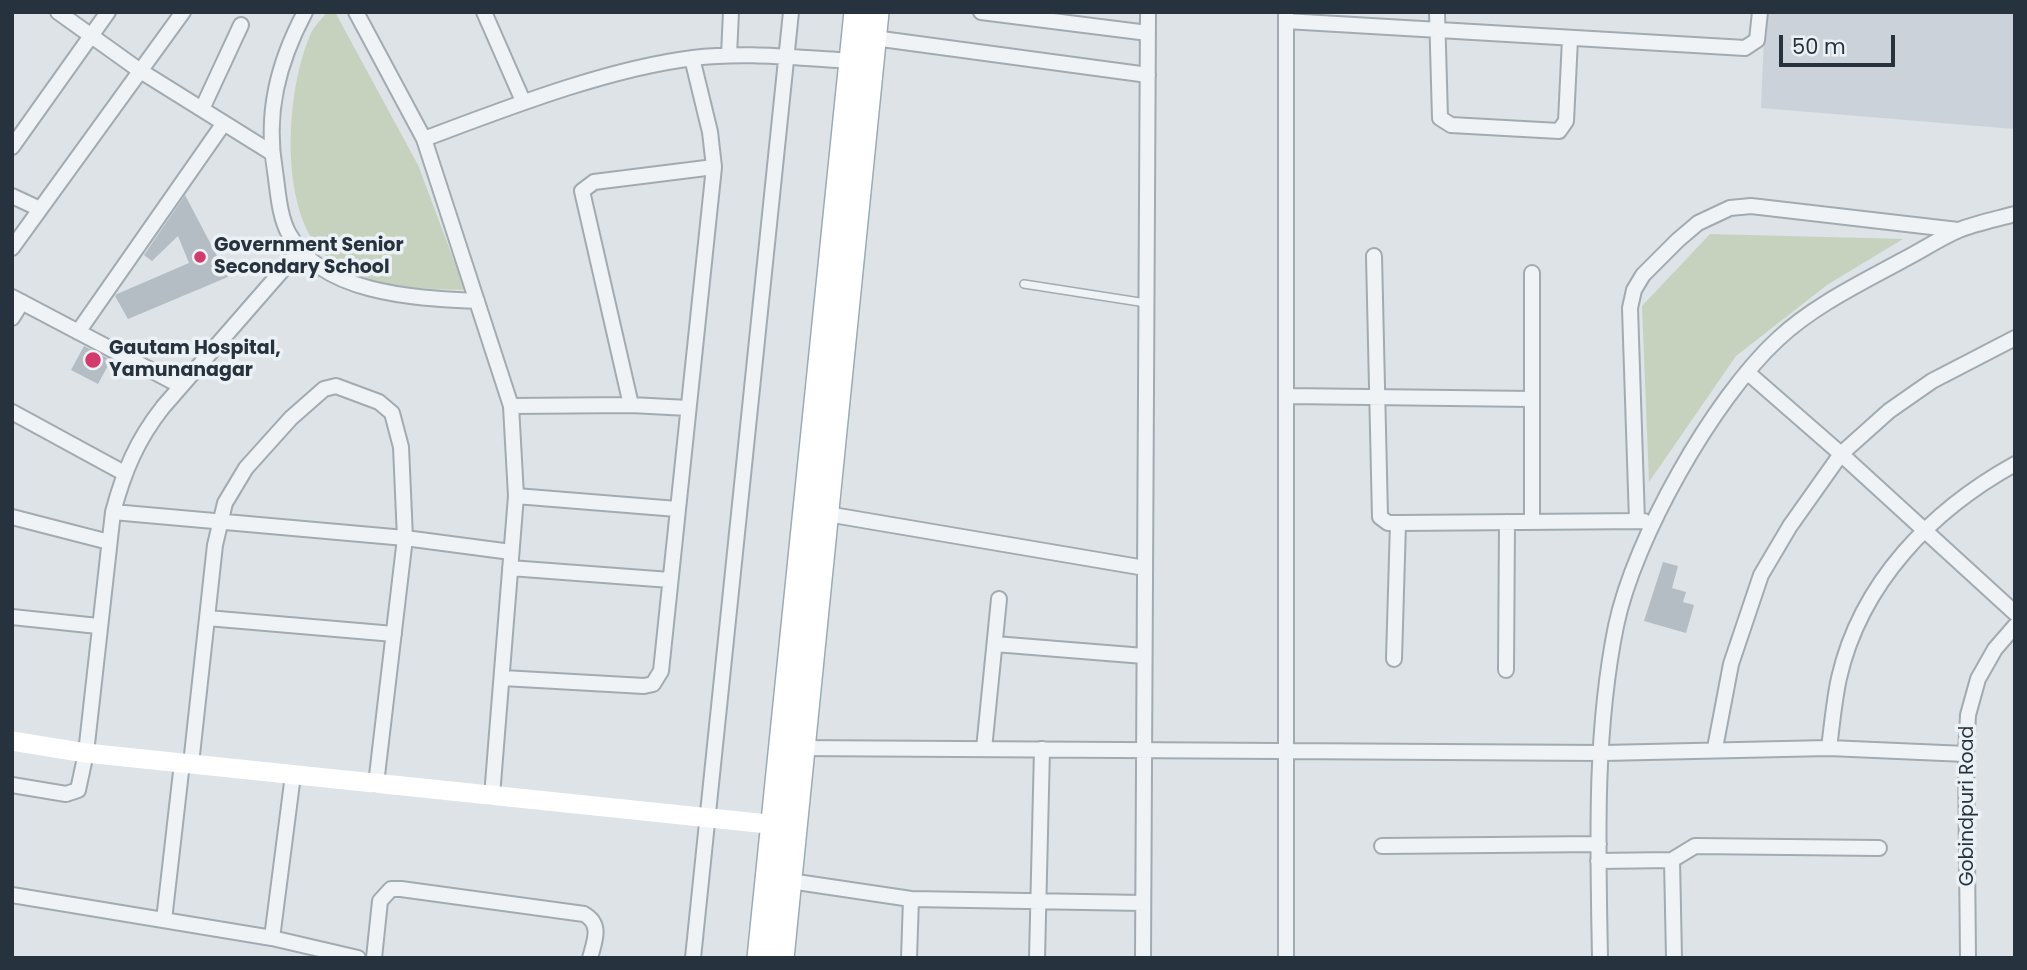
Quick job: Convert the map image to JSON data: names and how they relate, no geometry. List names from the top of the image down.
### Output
{
  "streets": {
    "street": ["Gobindpuri Road"]
  },
  "places": ["Government Senior Secondary School", "Gautam Hospital, Yamunanagar"],
  "scale_bar": "50 m"
}
